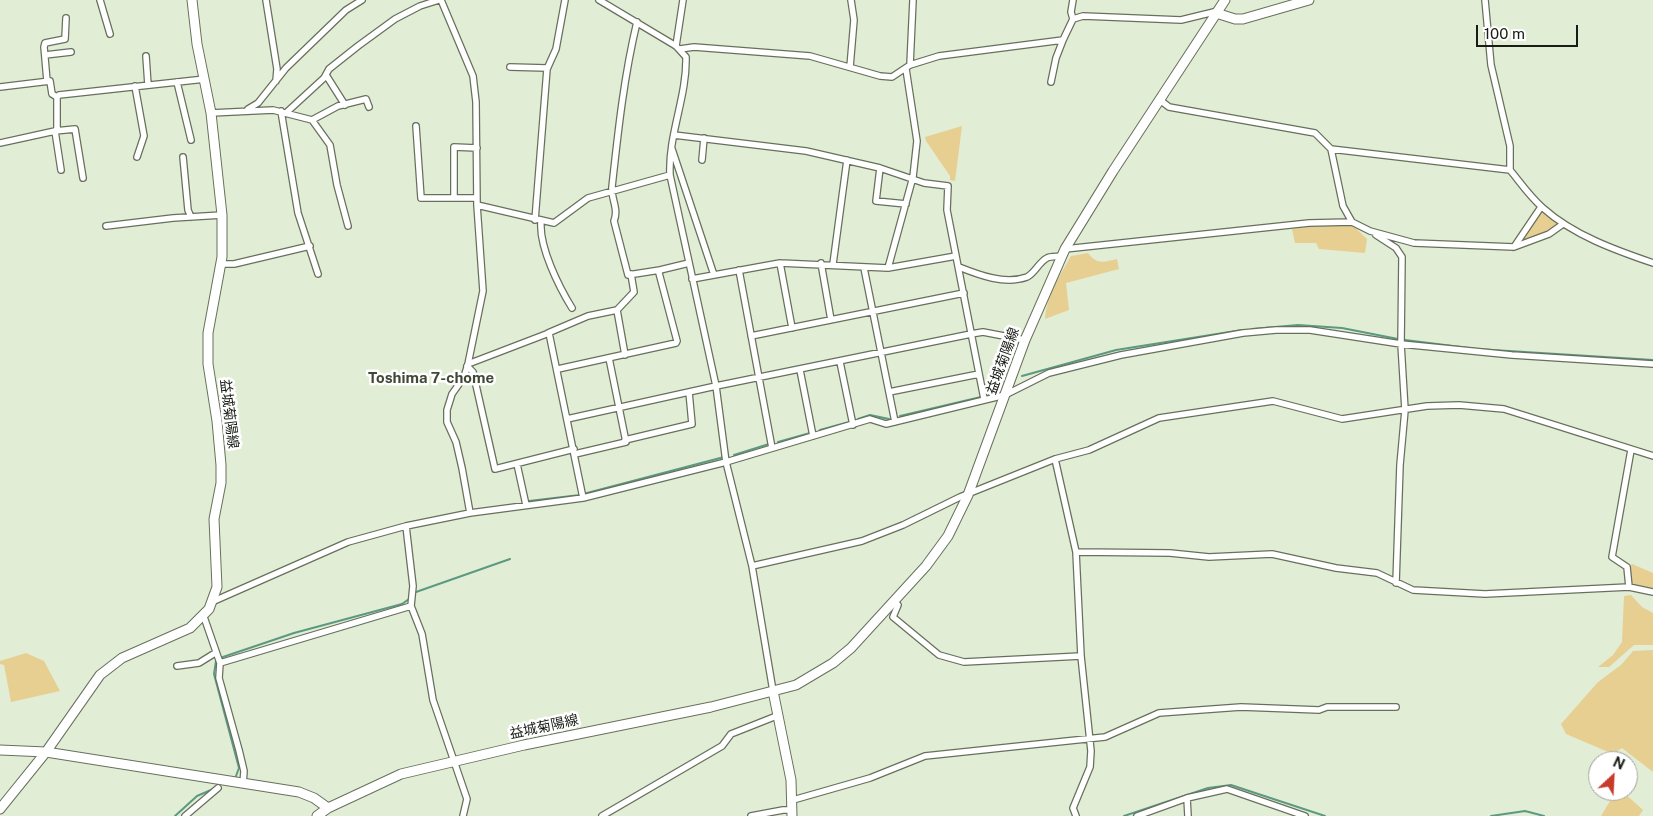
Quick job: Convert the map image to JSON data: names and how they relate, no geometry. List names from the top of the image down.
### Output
{
  "streets": {
    "main road": ["益城菊陽線"]
  },
  "districts": ["Toshima 7-chome"],
  "scale_bar": "100 m",
  "north": "top right"
}
